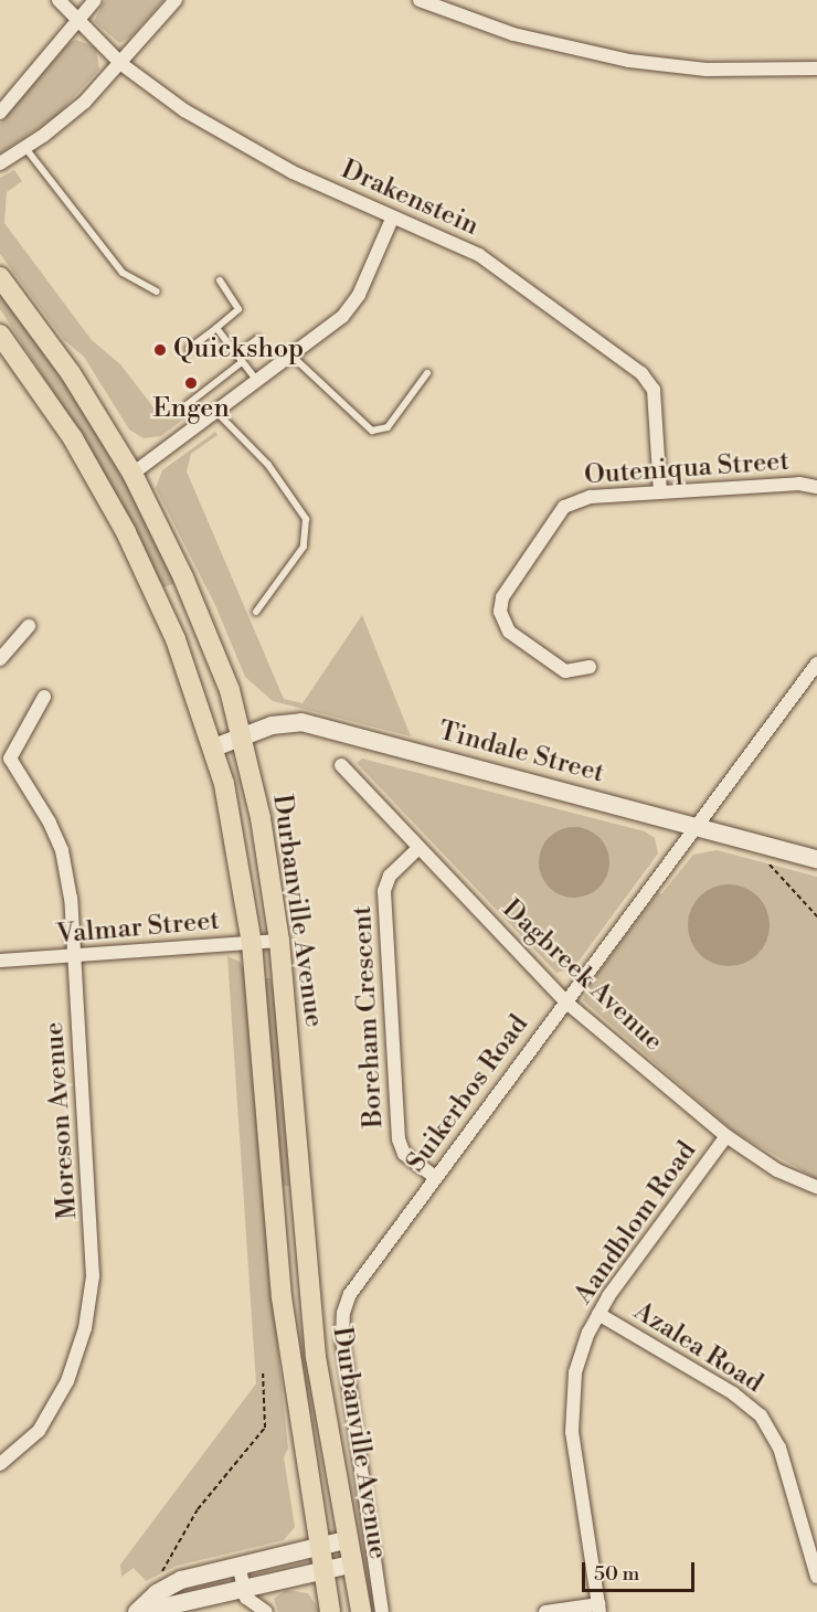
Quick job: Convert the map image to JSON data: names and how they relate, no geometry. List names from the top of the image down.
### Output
{
  "streets": {
    "main road": ["Tindale Street", "Durbanville Avenue"],
    "street": [
      "Drakenstein",
      "Outeniqua Street",
      "Valmar Street",
      "Dagbreek Avenue",
      "Boreham Crescent",
      "Suikerbos Road",
      "Moreson Avenue",
      "Aandblom Road",
      "Azalea Road"
    ]
  },
  "crossings": [
    ["Drakenstein", "Outeniqua Street"],
    ["Tindale Street", "Durbanville Avenue"],
    ["Tindale Street", "Suikerbos Road"],
    ["Durbanville Avenue", "Valmar Street"],
    ["Valmar Street", "Moreson Avenue"],
    ["Dagbreek Avenue", "Boreham Crescent"],
    ["Dagbreek Avenue", "Suikerbos Road"],
    ["Dagbreek Avenue", "Aandblom Road"],
    ["Boreham Crescent", "Suikerbos Road"],
    ["Aandblom Road", "Azalea Road"]
  ],
  "places": ["Quickshop", "Engen"],
  "scale_bar": "50 m"
}
